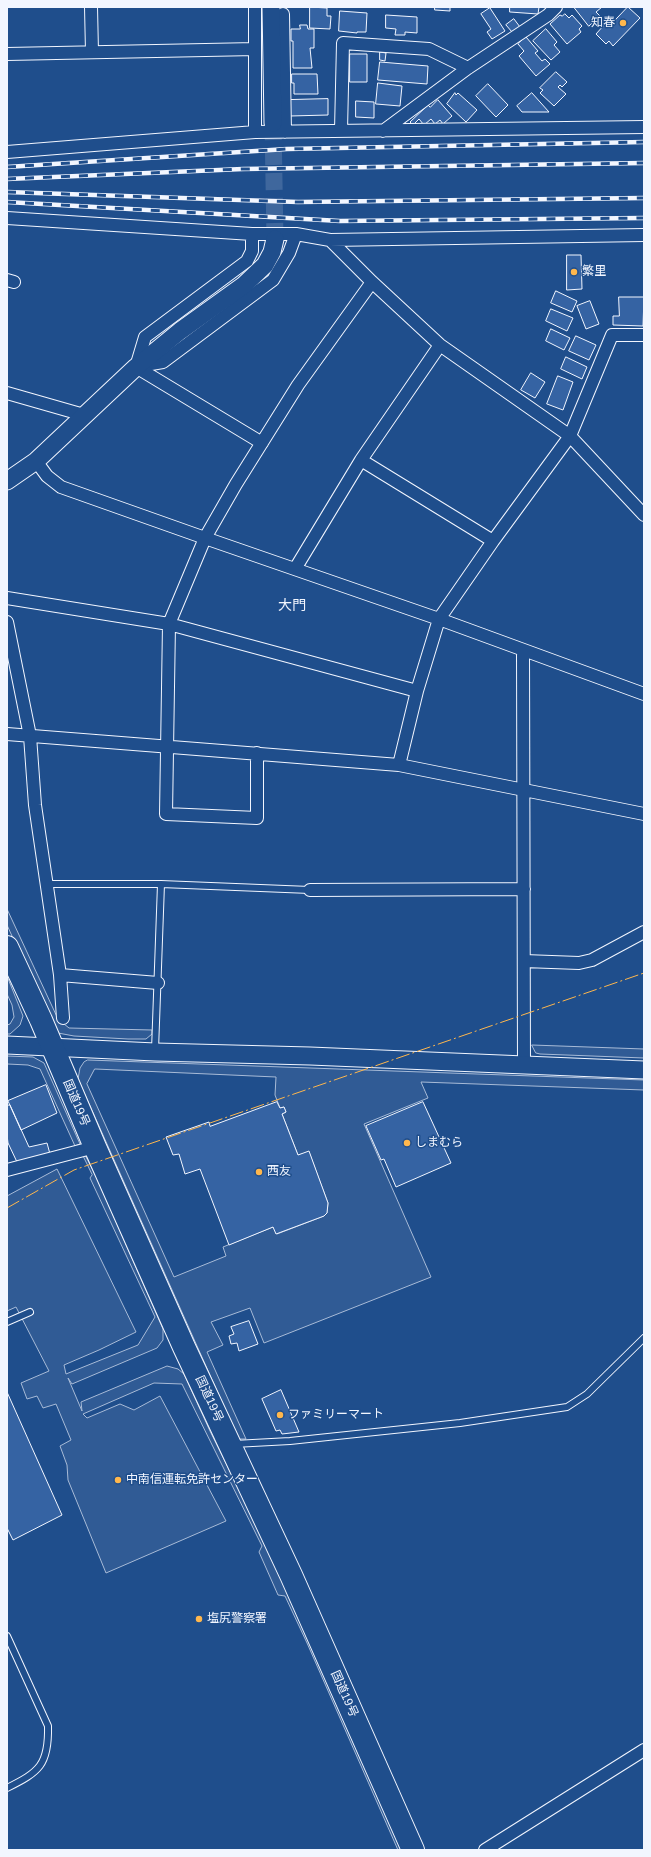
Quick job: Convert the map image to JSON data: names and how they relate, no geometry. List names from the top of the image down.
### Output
{
  "streets": {
    "highway": ["国道19号"]
  },
  "districts": ["大門"],
  "places": [
    "知春",
    "繁里",
    "しまむら",
    "西友",
    "ファミリーマート",
    "中南信運転免許センター",
    "塩尻警察署"
  ]
}
